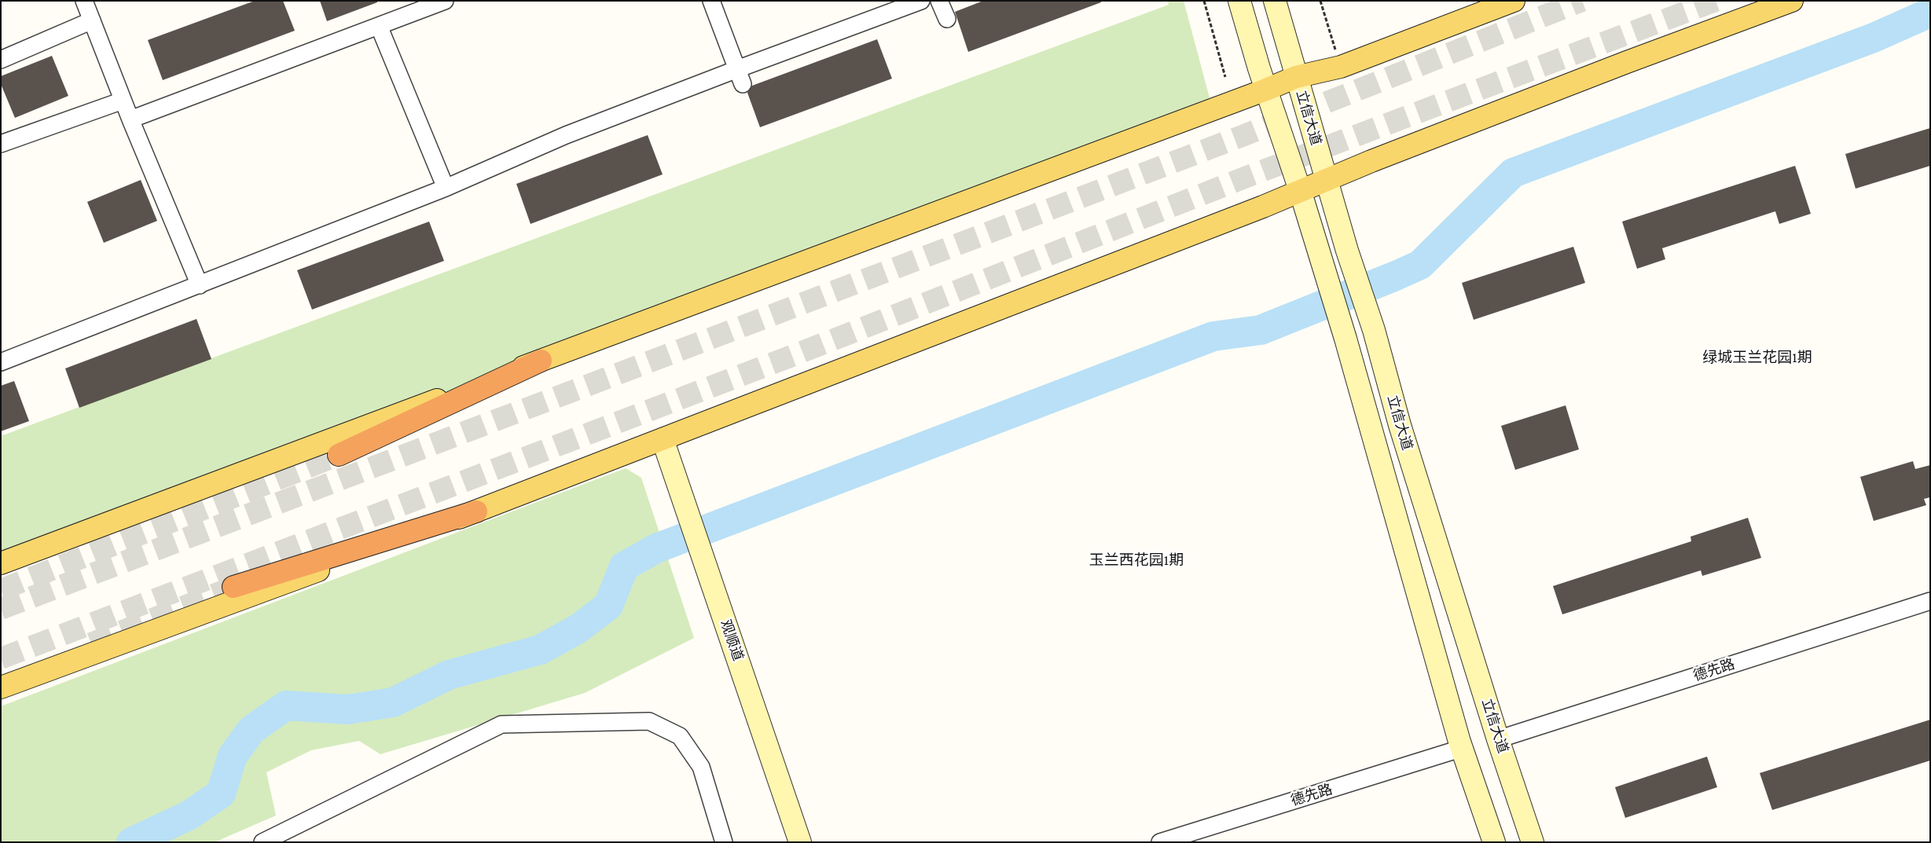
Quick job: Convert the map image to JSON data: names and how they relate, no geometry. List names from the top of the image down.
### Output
{
  "streets": {
    "street": ["立信大道", "观顺道", "德先路"]
  },
  "crossings": [
    ["立信大道", "德先路"]
  ],
  "districts": ["绿城玉兰花园1期", "玉兰西花园1期"]
}
